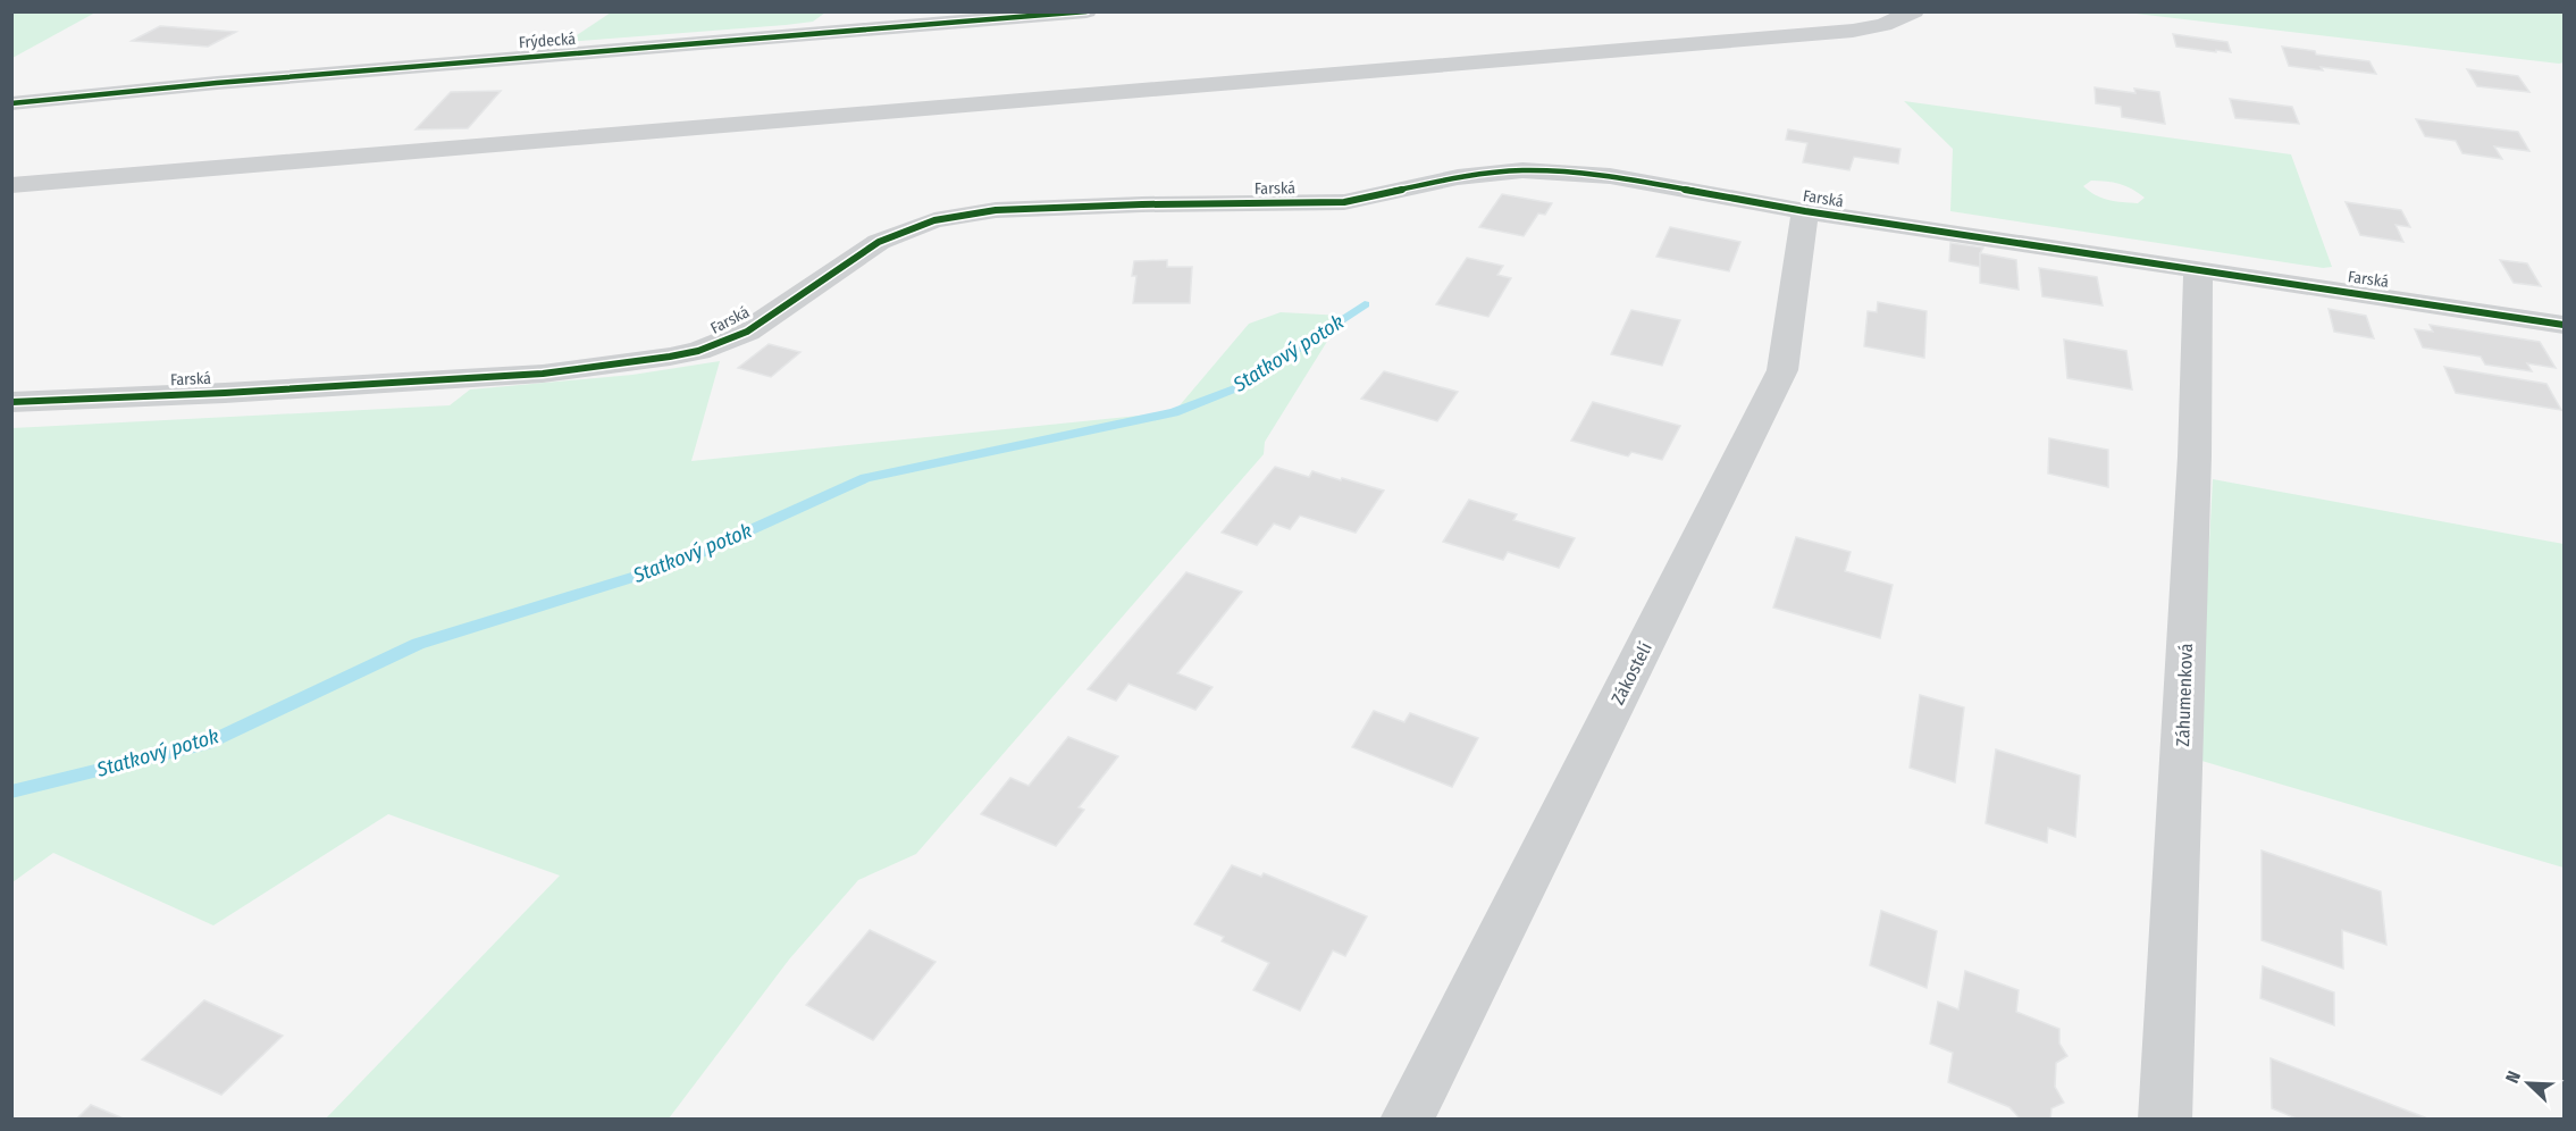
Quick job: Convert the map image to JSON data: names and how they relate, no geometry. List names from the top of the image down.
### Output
{
  "streets": {
    "street": [
      "Frýdecká",
      "Farská",
      "Zákostelí",
      "Záhumenková"
    ]
  },
  "crossings": [
    ["Farská", "Zákostelí"],
    ["Farská", "Záhumenková"]
  ],
  "water": ["Statkový potok"],
  "north": "top left"
}
